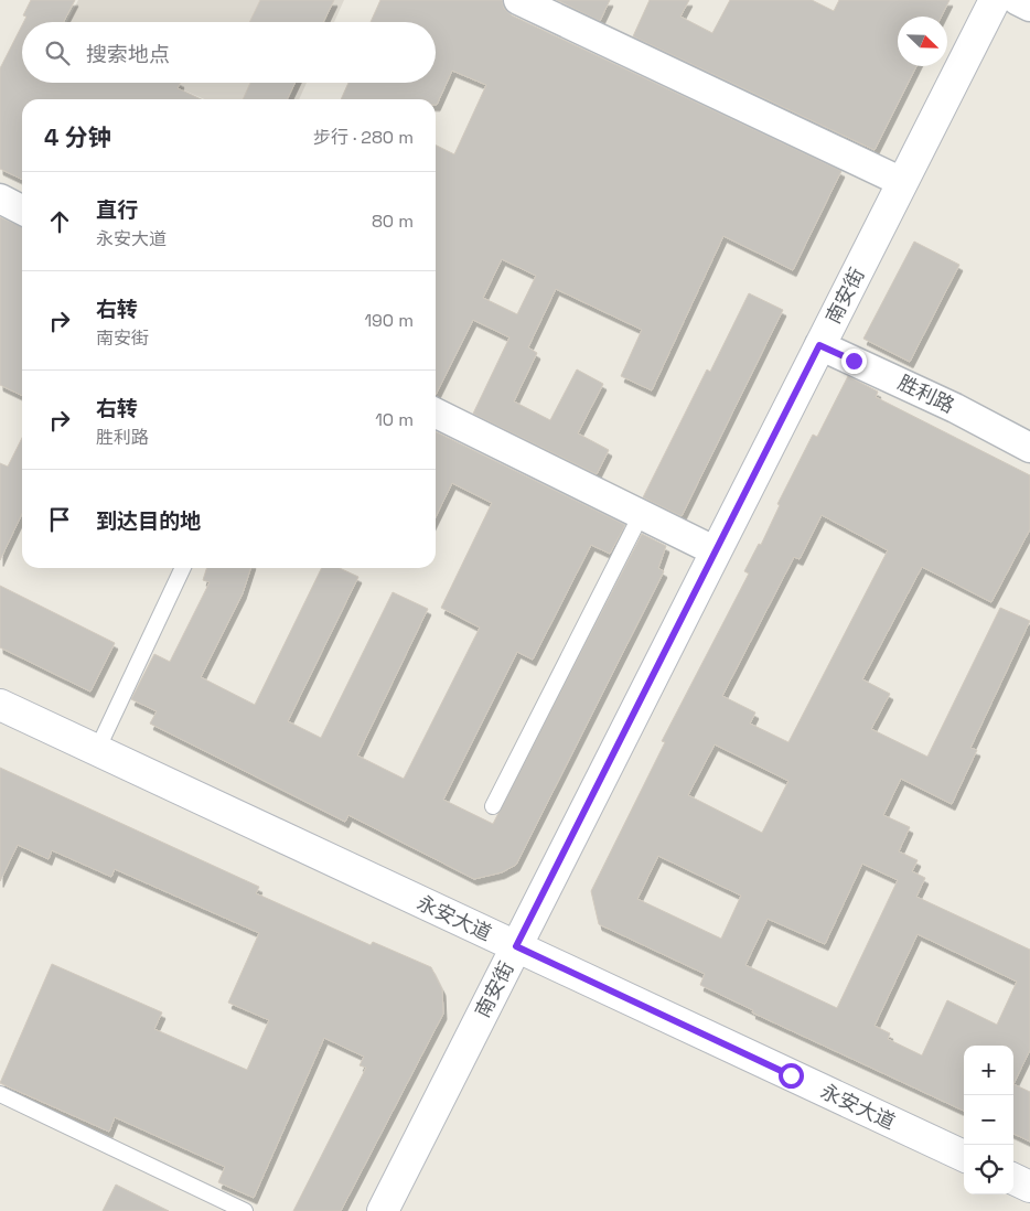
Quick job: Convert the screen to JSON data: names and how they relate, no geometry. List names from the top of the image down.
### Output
{
  "streets": {
    "main road": ["南安街", "永安大道"],
    "street": ["胜利路"]
  },
  "crossings": [
    ["南安街", "胜利路"],
    ["南安街", "永安大道"]
  ],
  "north": "bottom right",
  "page": {
    "search": "搜索地点",
    "heading": ["4 分钟", "步行 · 280 m"],
    "list": [
      ["直行", "永安大道", "80 m"],
      ["右转", "南安街", "190 m"],
      ["右转", "胜利路", "10 m"],
      "到达目的地"
    ],
    "map_buttons": ["+", "−"]
  }
}
